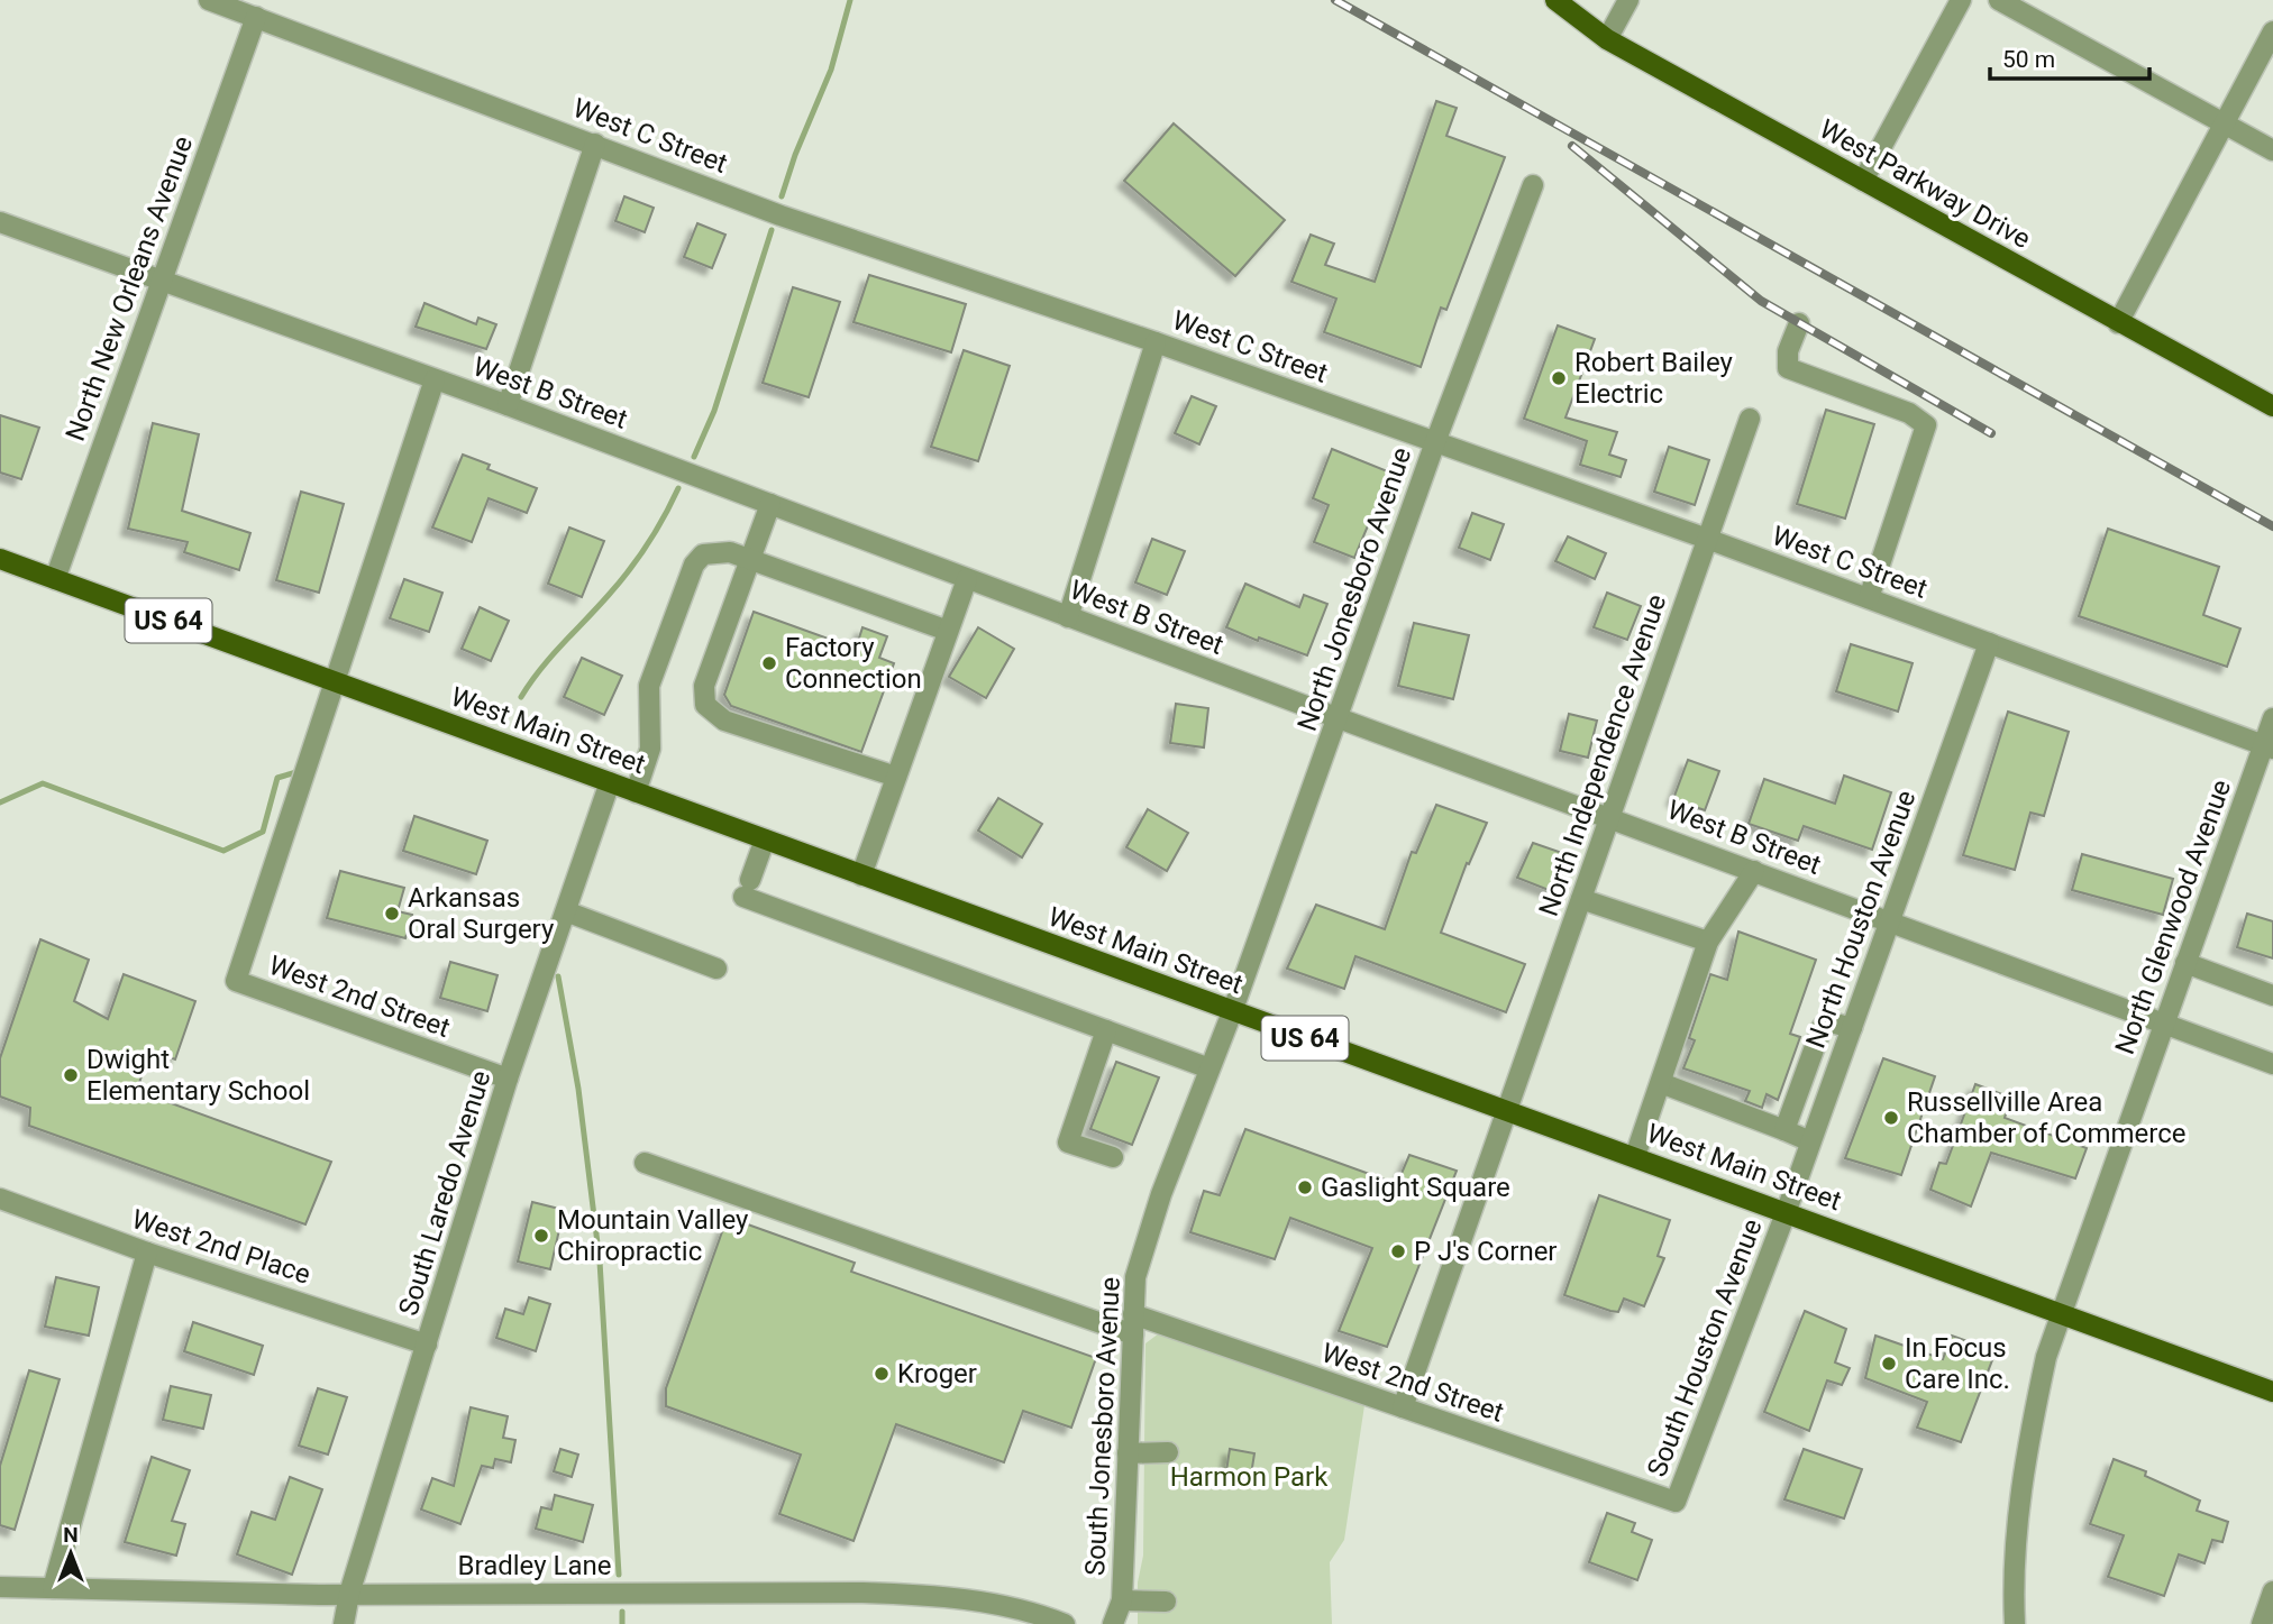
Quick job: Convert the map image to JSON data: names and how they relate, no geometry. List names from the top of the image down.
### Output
{
  "streets": {
    "main road": ["West Parkway Drive", "US 64", "West Main Street"],
    "street": [
      "West C Street",
      "North New Orleans Avenue",
      "West B Street",
      "North Jonesboro Avenue",
      "North Independence Avenue",
      "North Glenwood Avenue",
      "North Houston Avenue",
      "West 2nd Street",
      "South Laredo Avenue",
      "West 2nd Place",
      "South Houston Avenue",
      "South Jonesboro Avenue",
      "Bradley Lane"
    ]
  },
  "crossings": [
    ["West C Street", "North New Orleans Avenue"],
    ["West C Street", "North Jonesboro Avenue"],
    ["West C Street", "North Independence Avenue"],
    ["West C Street", "North Glenwood Avenue"],
    ["West C Street", "North Houston Avenue"],
    ["North New Orleans Avenue", "West B Street"],
    ["North New Orleans Avenue", "West Main Street"],
    ["West B Street", "North Jonesboro Avenue"],
    ["West B Street", "North Independence Avenue"],
    ["West B Street", "North Glenwood Avenue"],
    ["West B Street", "North Houston Avenue"],
    ["North Jonesboro Avenue", "West Main Street"],
    ["North Jonesboro Avenue", "South Jonesboro Avenue"],
    ["West Main Street", "North Independence Avenue"],
    ["West Main Street", "North Glenwood Avenue"],
    ["West Main Street", "North Houston Avenue"],
    ["West Main Street", "West 2nd Street"],
    ["West Main Street", "South Laredo Avenue"],
    ["West Main Street", "South Houston Avenue"],
    ["West Main Street", "South Jonesboro Avenue"],
    ["North Independence Avenue", "West 2nd Street"],
    ["North Houston Avenue", "South Houston Avenue"],
    ["West 2nd Street", "South Laredo Avenue"],
    ["West 2nd Street", "South Houston Avenue"],
    ["West 2nd Street", "South Jonesboro Avenue"],
    ["South Laredo Avenue", "West 2nd Place"],
    ["South Laredo Avenue", "Bradley Lane"]
  ],
  "parks": ["Harmon Park"],
  "places": [
    "Robert Bailey Electric",
    "Factory Connection",
    "Arkansas Oral Surgery",
    "Dwight Elementary School",
    "Russellville Area Chamber of Commerce",
    "Gaslight Square",
    "Mountain Valley Chiropractic",
    "P J's Corner",
    "In Focus Care Inc.",
    "Kroger"
  ],
  "scale_bar": "50 m",
  "north": "top"
}
